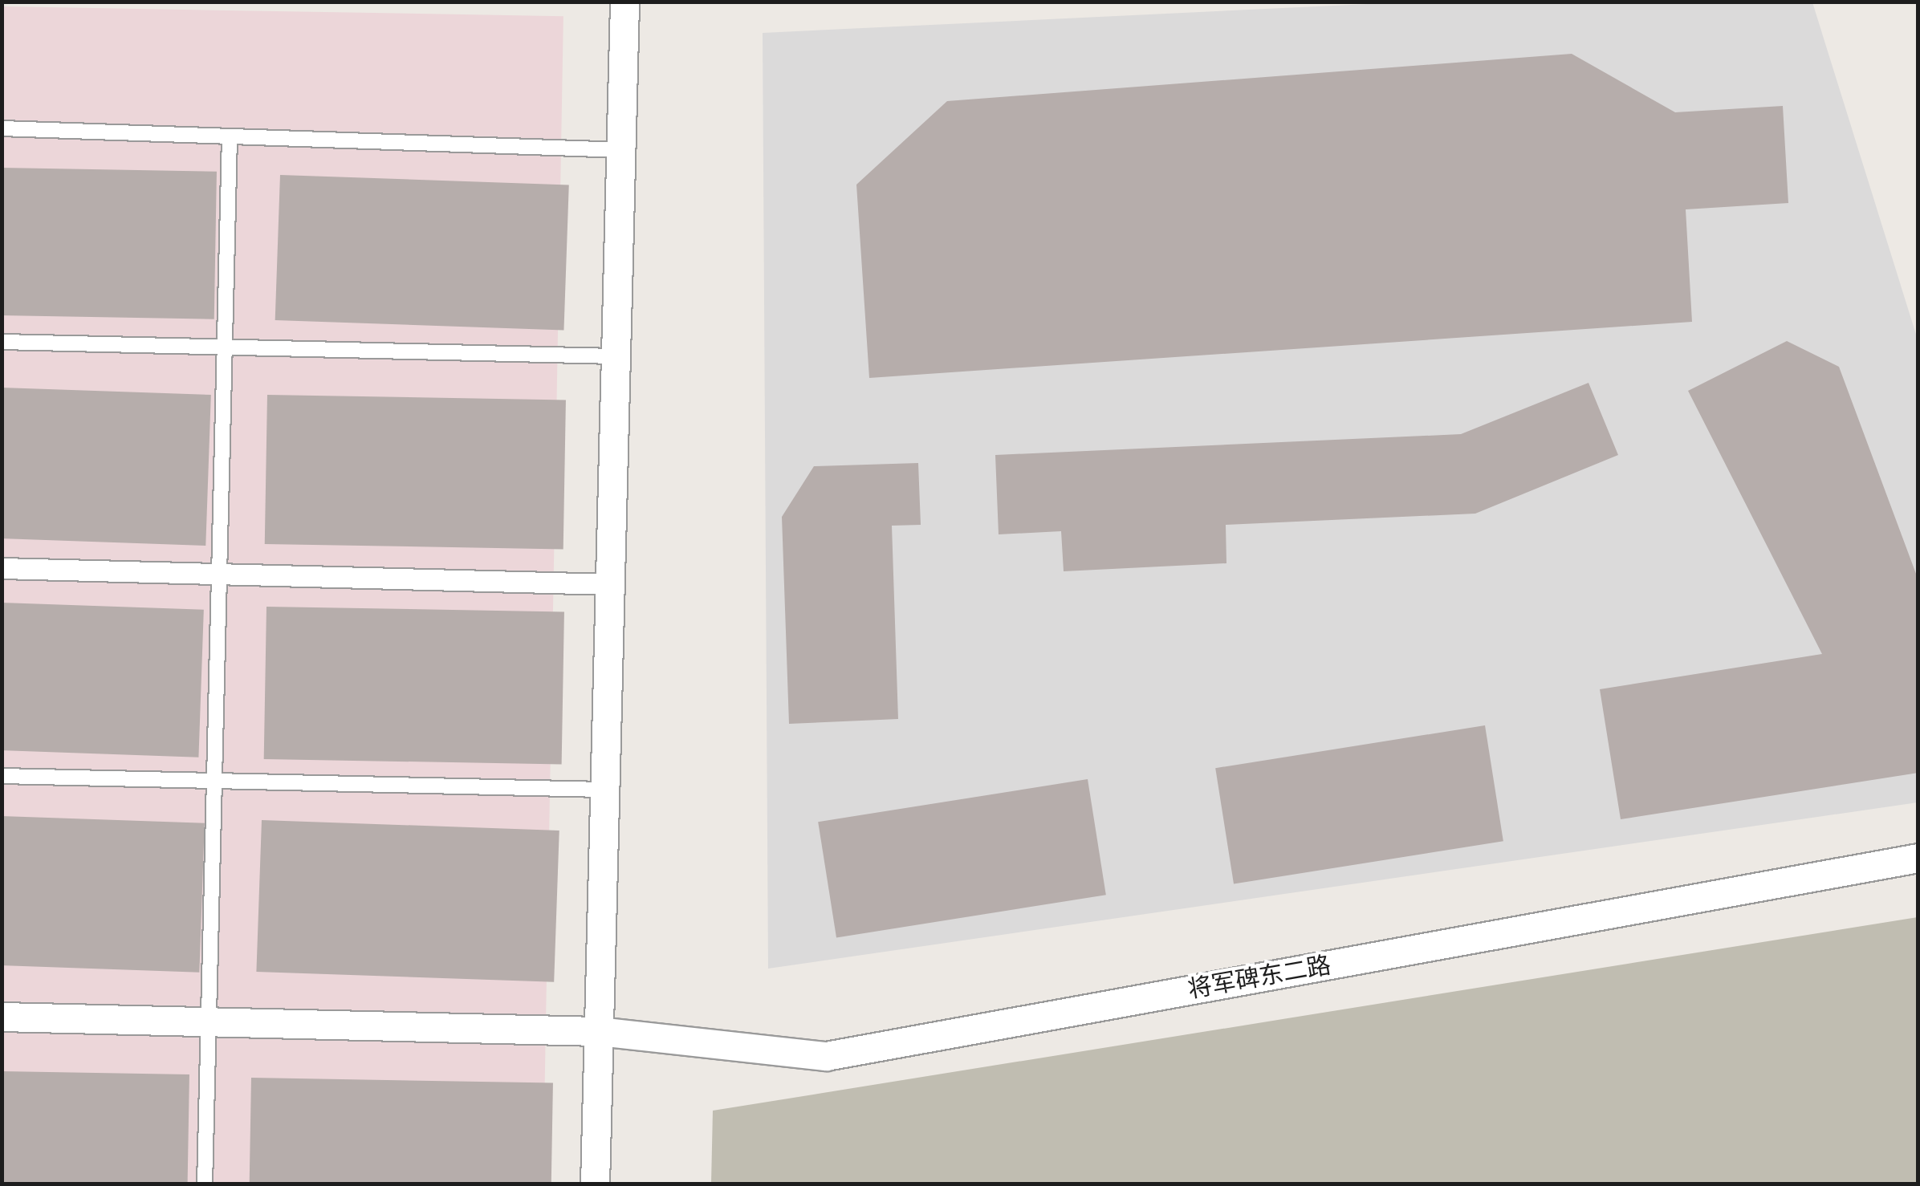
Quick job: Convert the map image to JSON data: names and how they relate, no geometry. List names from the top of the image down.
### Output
{
  "streets": {
    "street": ["将军碑东二路"]
  }
}
